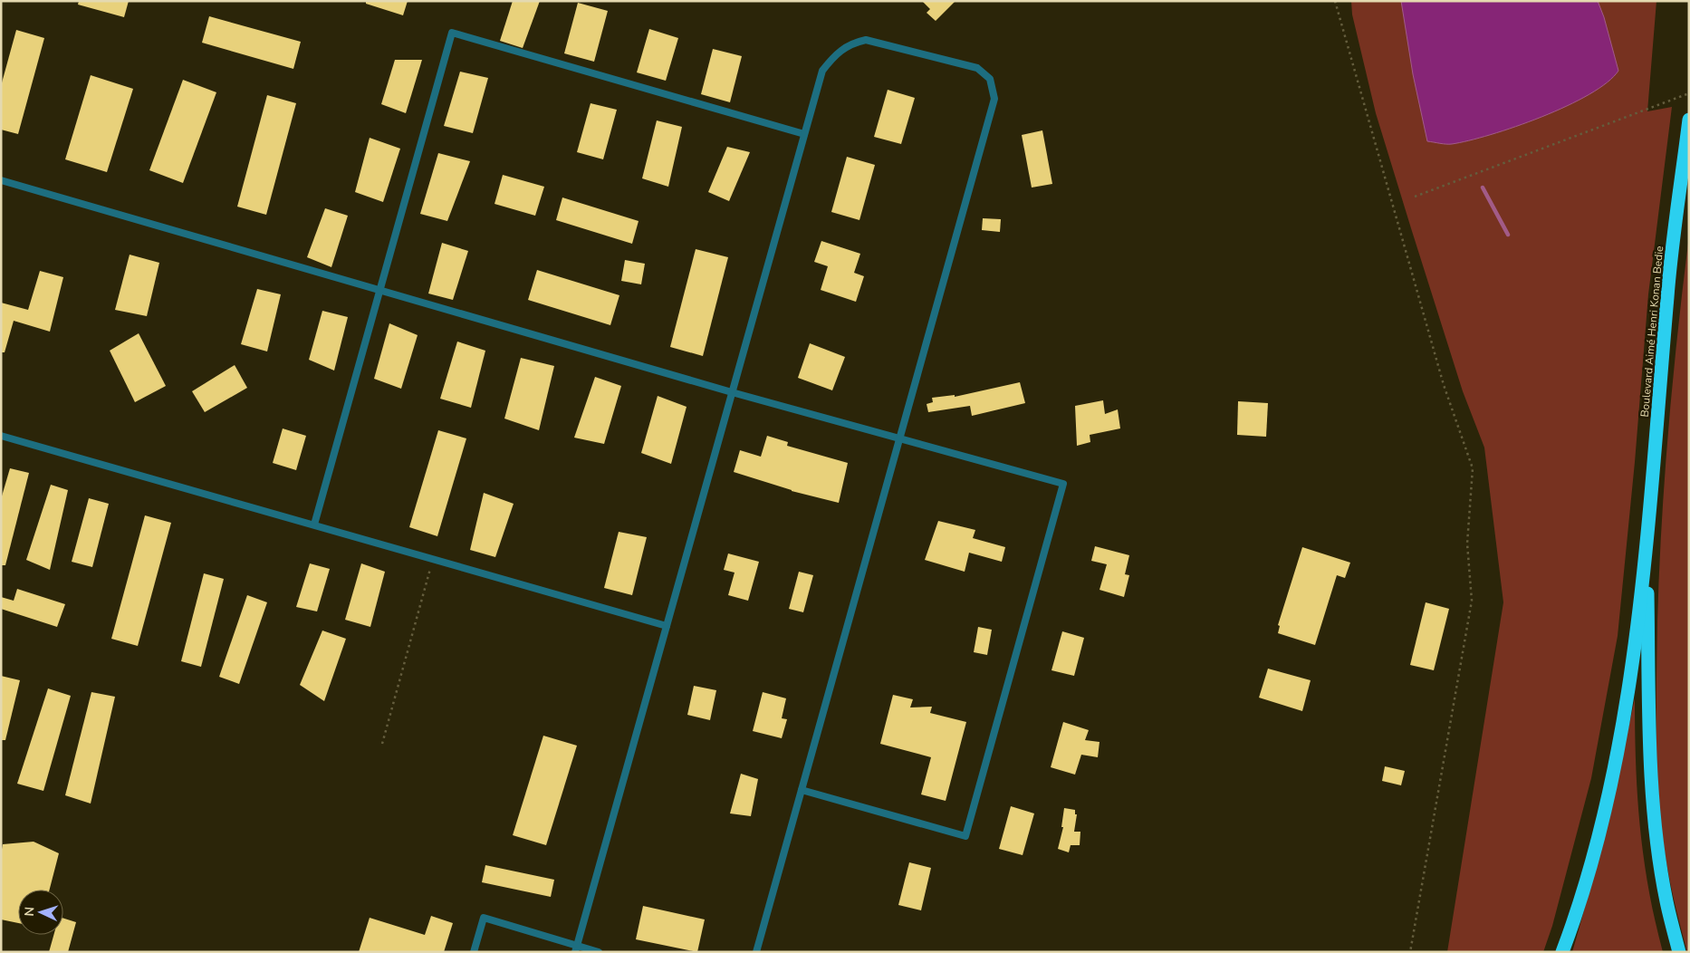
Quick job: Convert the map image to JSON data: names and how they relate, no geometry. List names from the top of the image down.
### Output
{
  "streets": {
    "highway": ["Boulevard Aimé Henri Konan Bedie"]
  },
  "north": "left"
}
